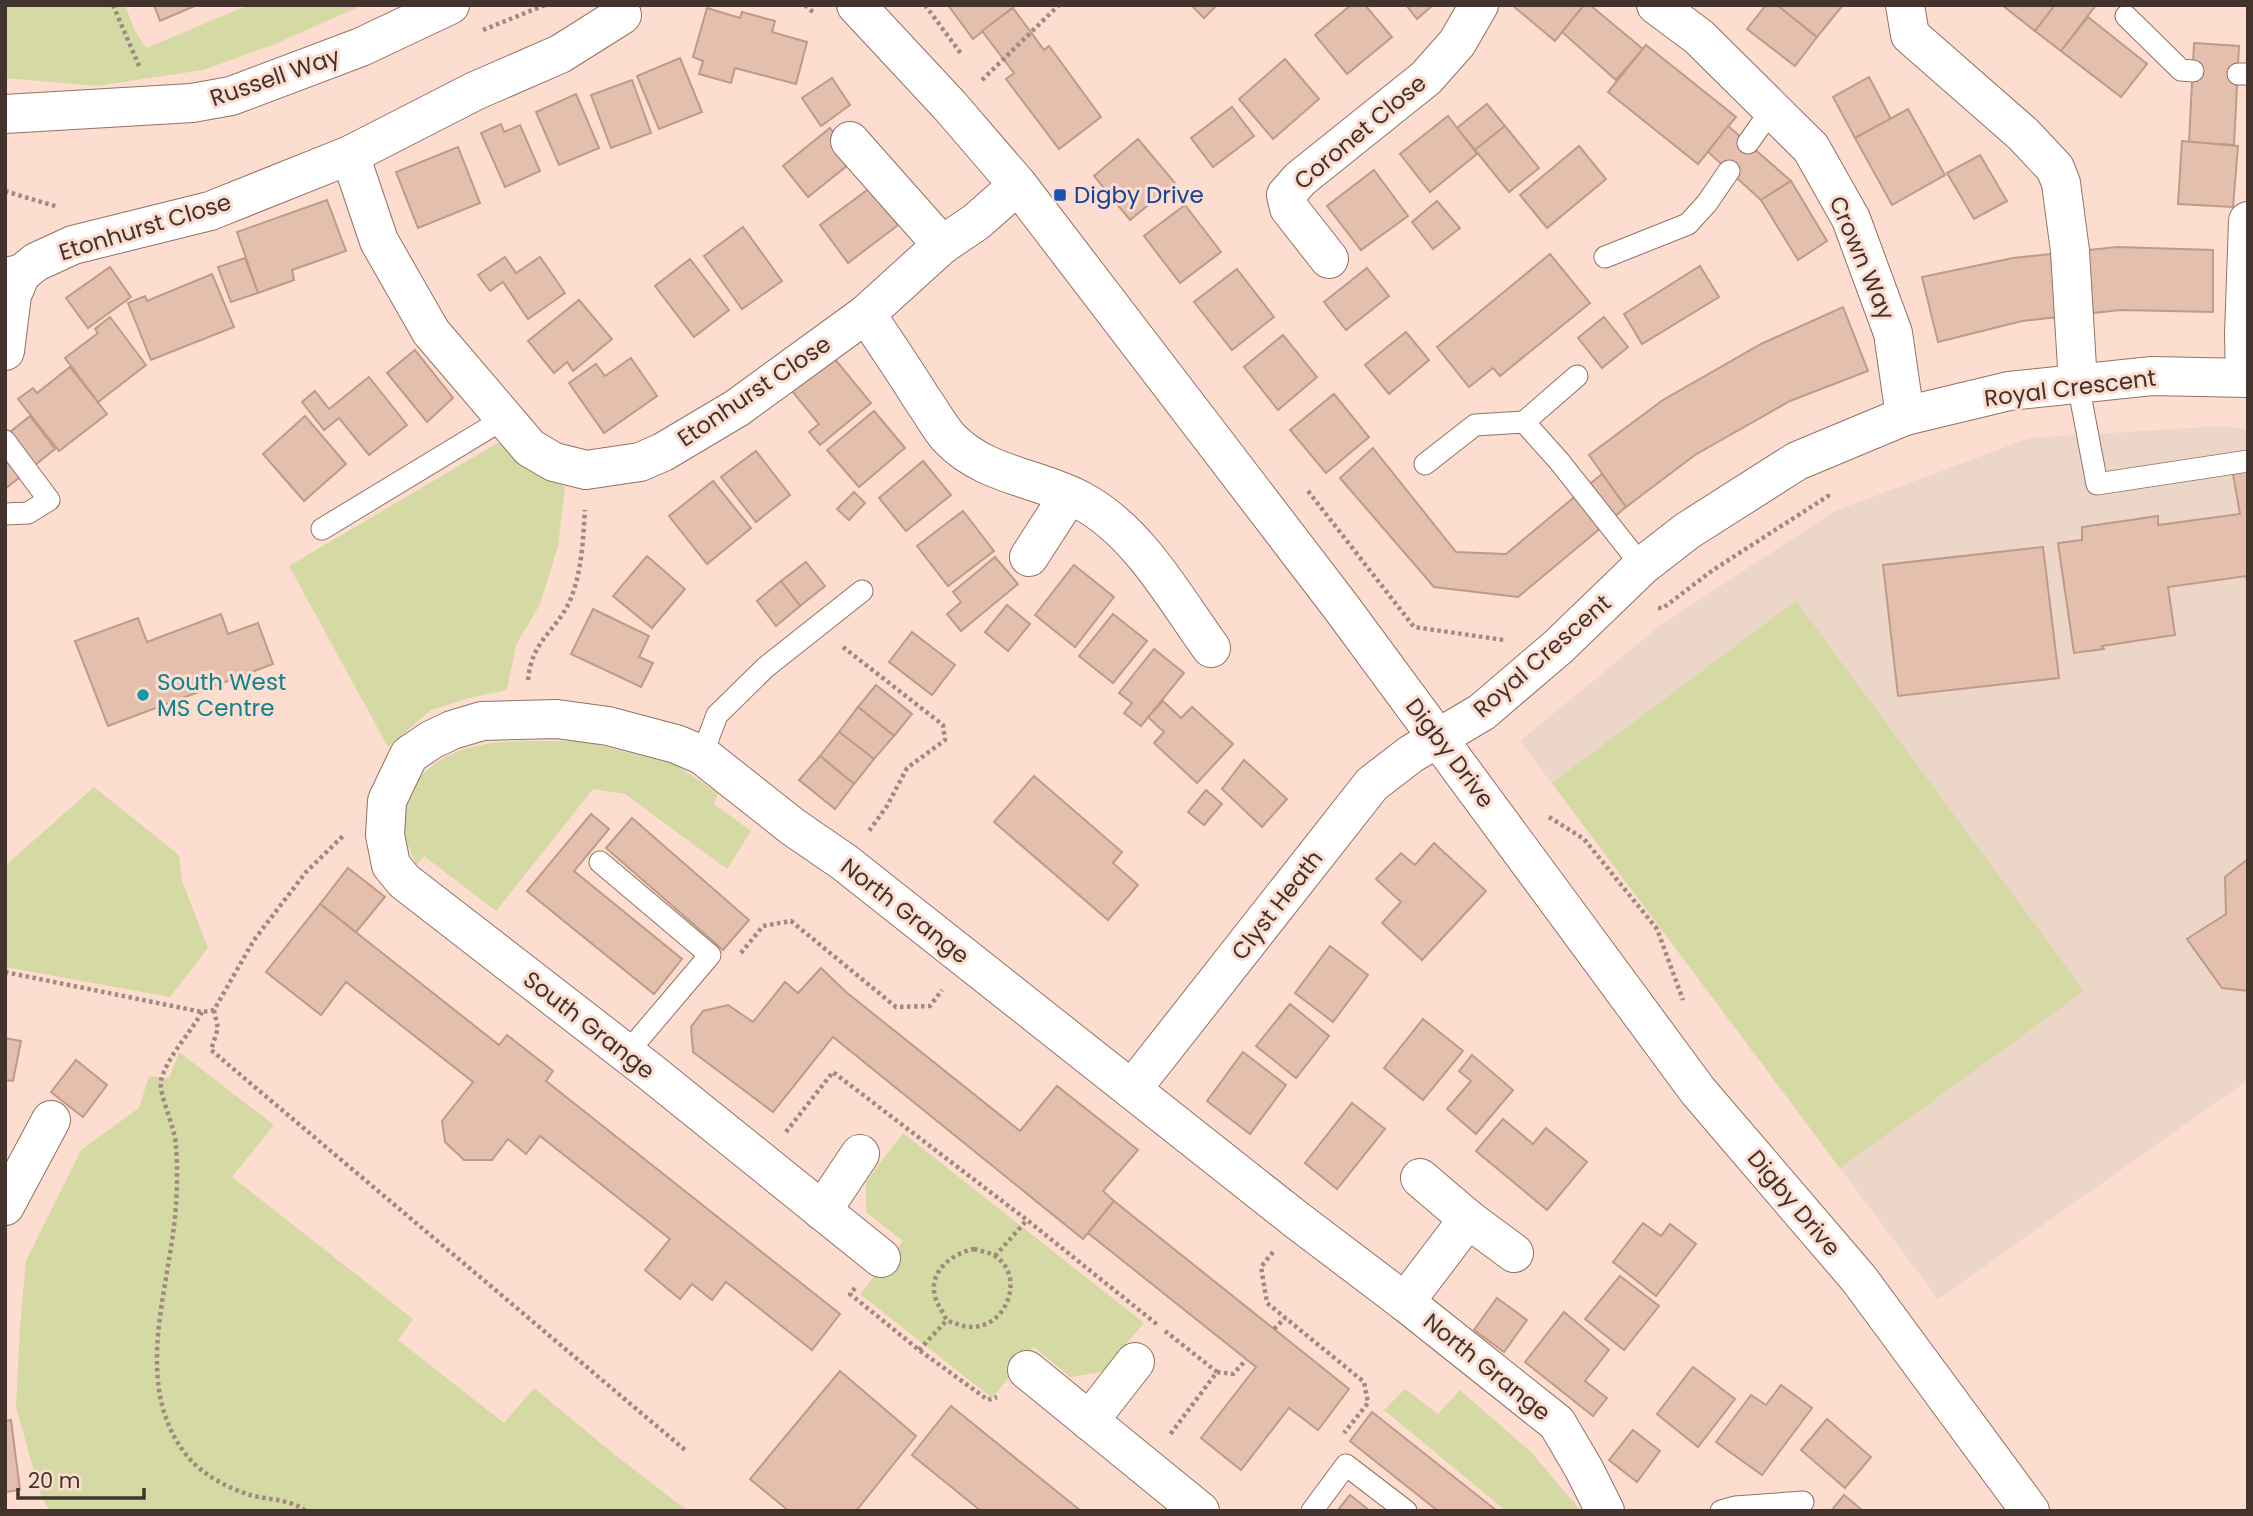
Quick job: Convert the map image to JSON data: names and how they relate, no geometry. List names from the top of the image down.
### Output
{
  "streets": {
    "street": [
      "Russell Way",
      "Coronet Close",
      "Etonhurst Close",
      "Crown Way",
      "Royal Crescent",
      "Digby Drive",
      "Clyst Heath",
      "North Grange",
      "South Grange"
    ]
  },
  "crossings": [
    ["Etonhurst Close", "Digby Drive"],
    ["Crown Way", "Royal Crescent"],
    ["Royal Crescent", "Digby Drive"],
    ["Royal Crescent", "Clyst Heath"],
    ["Digby Drive", "Clyst Heath"],
    ["Clyst Heath", "North Grange"],
    ["North Grange", "South Grange"]
  ],
  "places": {
    "transit": ["Digby Drive"],
    "other": ["South West MS Centre"]
  },
  "scale_bar": "20 m"
}
